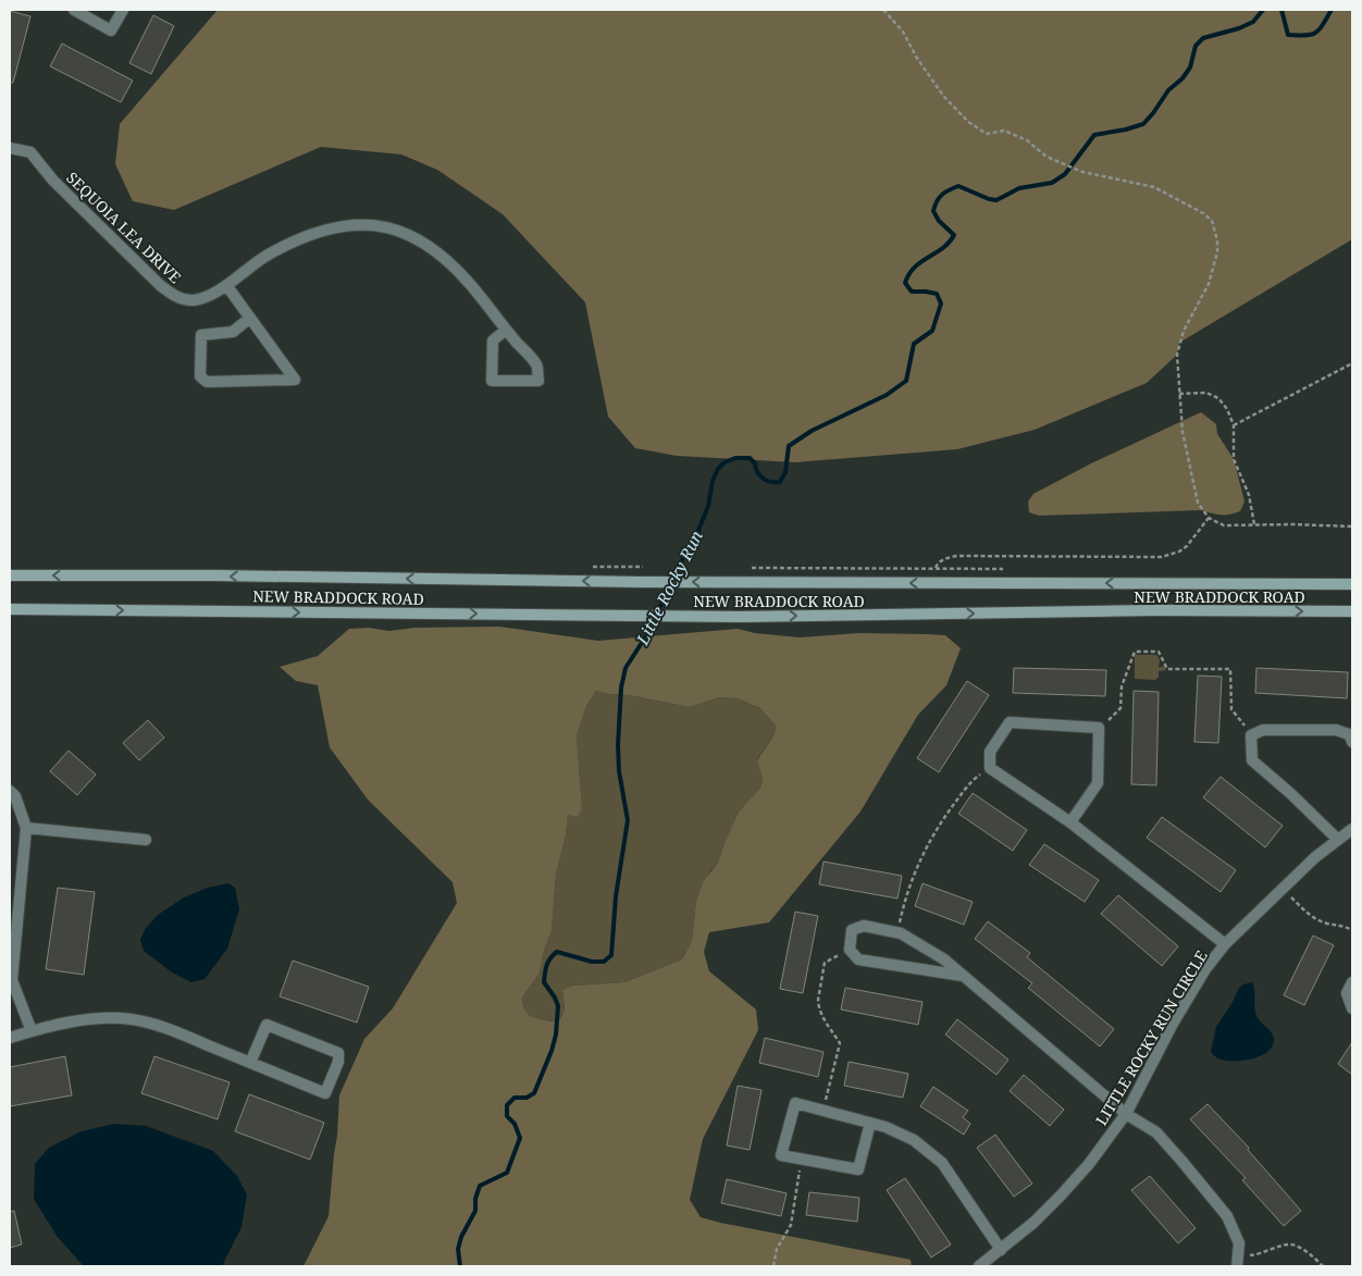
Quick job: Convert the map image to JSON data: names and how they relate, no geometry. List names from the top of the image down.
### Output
{
  "streets": {
    "main road": ["NEW BRADDOCK ROAD"],
    "street": ["SEQUOIA LEA DRIVE", "LITTLE ROCKY RUN CIRCLE"]
  },
  "water": ["Little Rocky Run"]
}
